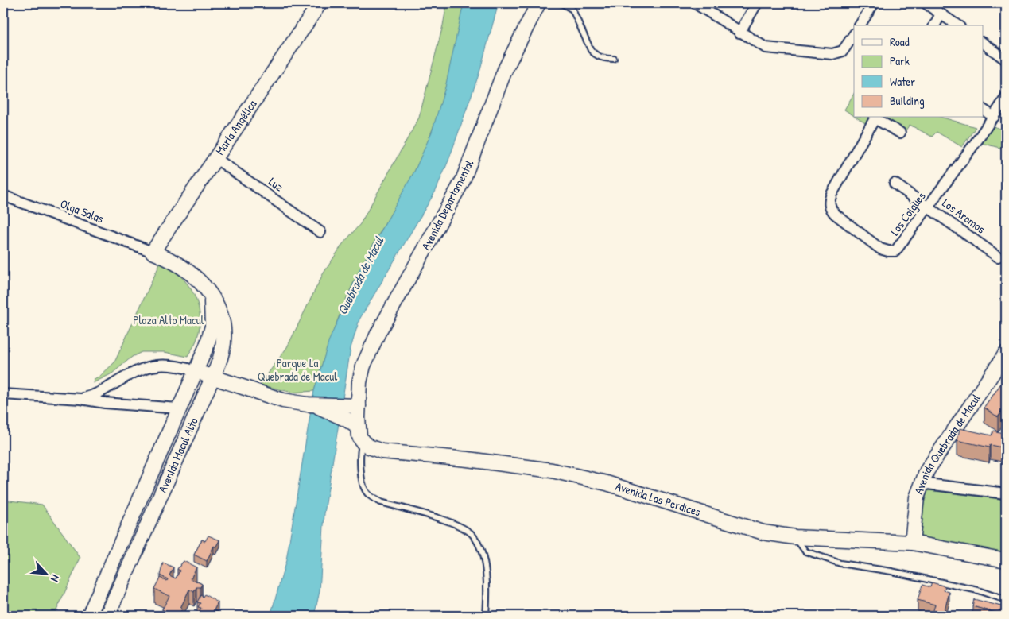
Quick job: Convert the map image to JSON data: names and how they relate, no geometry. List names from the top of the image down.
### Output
{
  "streets": {
    "street": [
      "María Angélica",
      "Luz",
      "Avenida Departamental",
      "Olga Salas",
      "Los Coigües",
      "Los Aromos",
      "Avenida Quebrada de Macul",
      "Avenida Macul Alto",
      "Avenida Las Perdices"
    ]
  },
  "crossings": [
    ["María Angélica", "Luz"],
    ["María Angélica", "Olga Salas"],
    ["María Angélica", "Avenida Macul Alto"],
    ["Olga Salas", "Avenida Macul Alto"],
    ["Los Coigües", "Los Aromos"],
    ["Avenida Quebrada de Macul", "Avenida Las Perdices"]
  ],
  "water": ["Quebrada de Macul"],
  "parks": ["Plaza Alto Macul", "Parque La Quebrada de Macul"],
  "legend": [
    "Road",
    "Park",
    "Water",
    "Building"
  ],
  "north": "bottom right"
}
